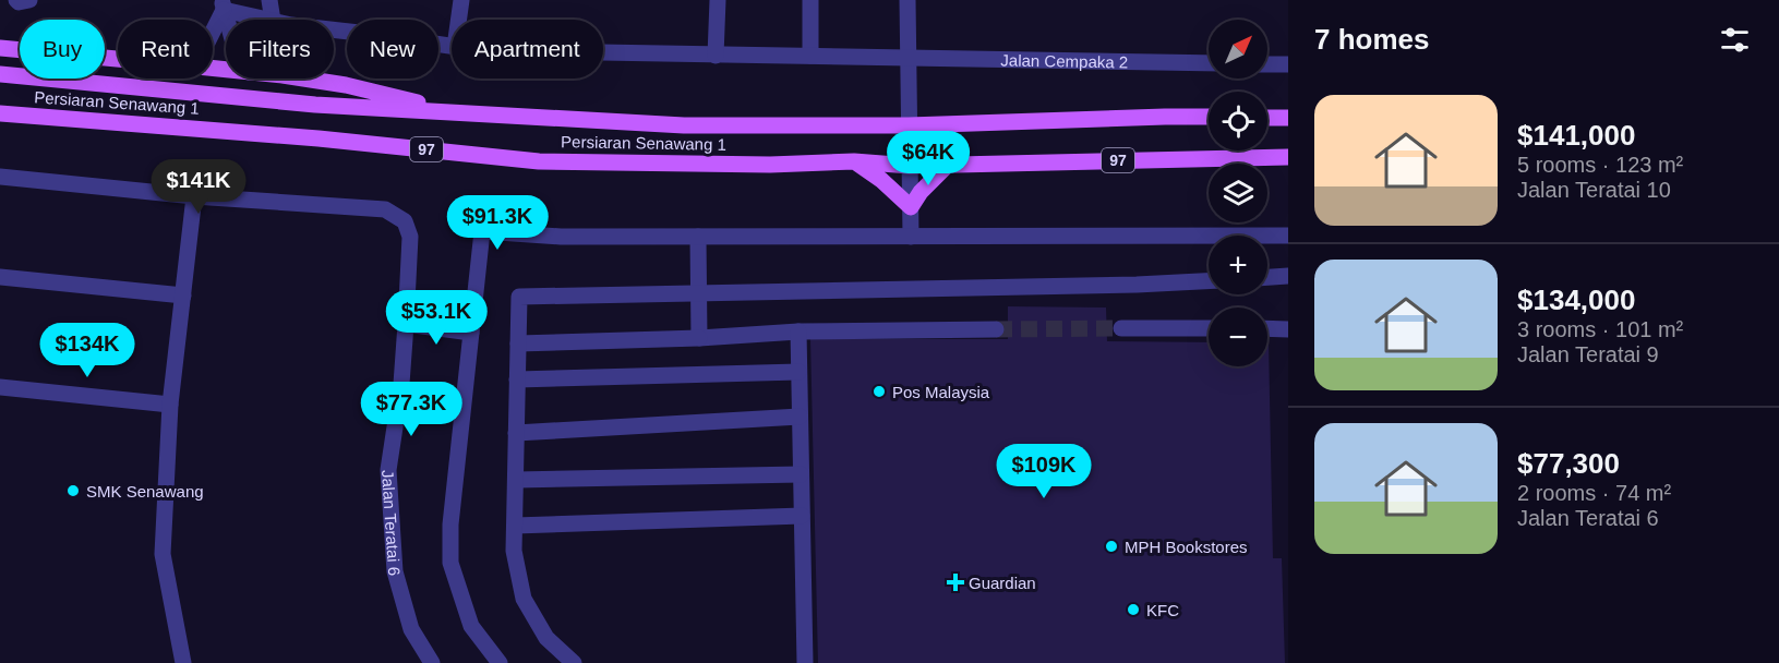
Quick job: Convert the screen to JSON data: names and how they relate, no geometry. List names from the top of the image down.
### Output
{
  "streets": {
    "main road": ["Persiaran Senawang 1", "97"],
    "street": ["Jalan Cempaka 2", "Jalan Teratai 6"]
  },
  "places": {
    "other": [
      "Pos Malaysia",
      "SMK Senawang",
      "MPH Bookstores",
      "KFC"
    ],
    "health": ["Guardian"]
  },
  "north": "top right",
  "page": {
    "heading": "7 homes",
    "map_buttons": ["+", "−"],
    "chip": [
      "Buy",
      "Rent",
      "Filters",
      "New",
      "Apartment"
    ],
    "list": [
      {
        "name": "$141,000",
        "note": "5 rooms · 123 m² · Jalan Teratai 10"
      },
      {
        "name": "$134,000",
        "note": "3 rooms · 101 m² · Jalan Teratai 9"
      },
      {
        "name": "$77,300",
        "note": "2 rooms · 74 m² · Jalan Teratai 6"
      }
    ],
    "price": [
      "$64K",
      "$141K",
      "$91.3K",
      "$53.1K",
      "$134K",
      "$77.3K",
      "$109K"
    ]
  }
}
